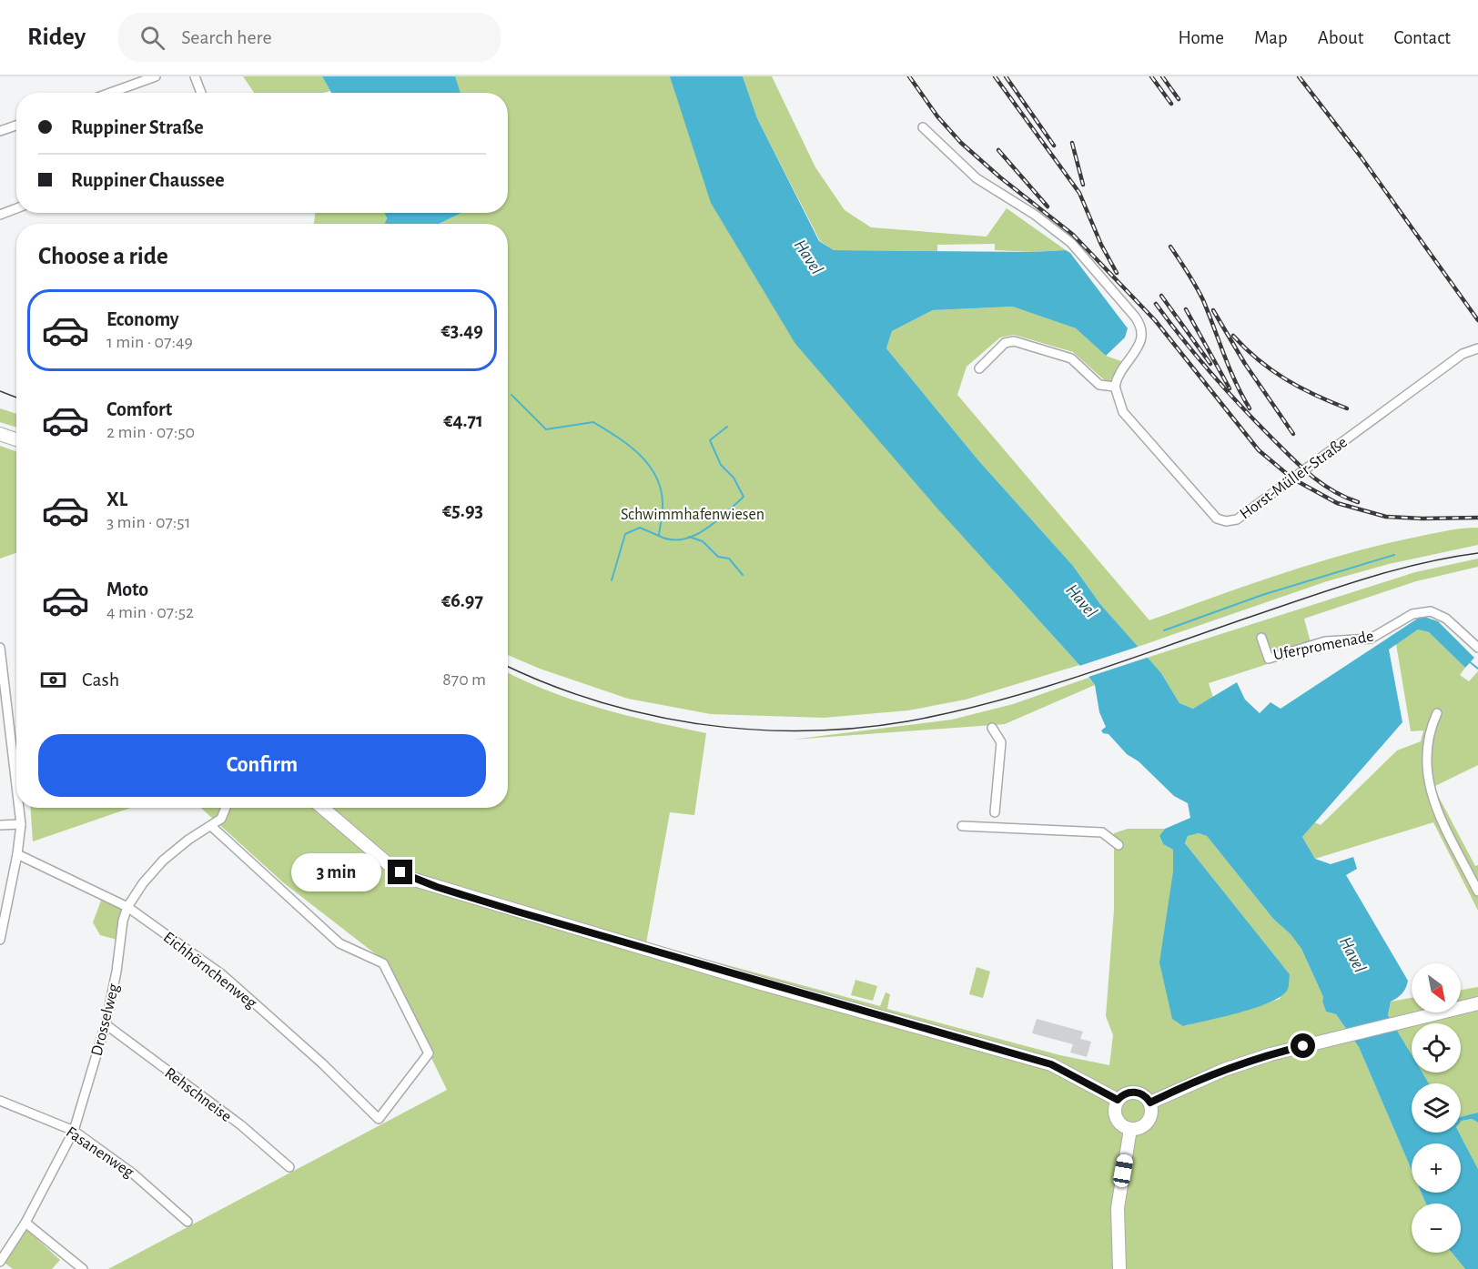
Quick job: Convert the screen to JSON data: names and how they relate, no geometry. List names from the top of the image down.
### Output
{
  "streets": {
    "street": [
      "Horst-Müller-Straße",
      "Uferpromenade",
      "Eichhörnchenweg",
      "Drosselweg",
      "Rehschneise",
      "Fasanenweg"
    ]
  },
  "crossings": [
    ["Eichhörnchenweg", "Drosselweg"],
    ["Drosselweg", "Rehschneise"],
    ["Drosselweg", "Fasanenweg"]
  ],
  "water": ["Havel"],
  "parks": ["Schwimmhafenwiesen"],
  "north": "bottom right",
  "page": {
    "header": "Ridey",
    "search": "Search here",
    "nav": [
      "Home",
      "Map",
      "About",
      "Contact"
    ],
    "banner": ["Ruppiner Straße", "Ruppiner Chaussee"],
    "heading": "Choose a ride",
    "list": [
      {
        "name": "Economy",
        "note": "1 min · 07:49",
        "value": "€3.49"
      },
      {
        "name": "Comfort",
        "note": "2 min · 07:50",
        "value": "€4.71"
      },
      {
        "name": "XL",
        "note": "3 min · 07:51",
        "value": "€5.93"
      },
      {
        "name": "Moto",
        "note": "4 min · 07:52",
        "value": "€6.97"
      }
    ],
    "pay": ["Cash", "870 m"],
    "buttons": "Confirm",
    "bubble": "3 min",
    "map_buttons": ["+", "−"]
  }
}
